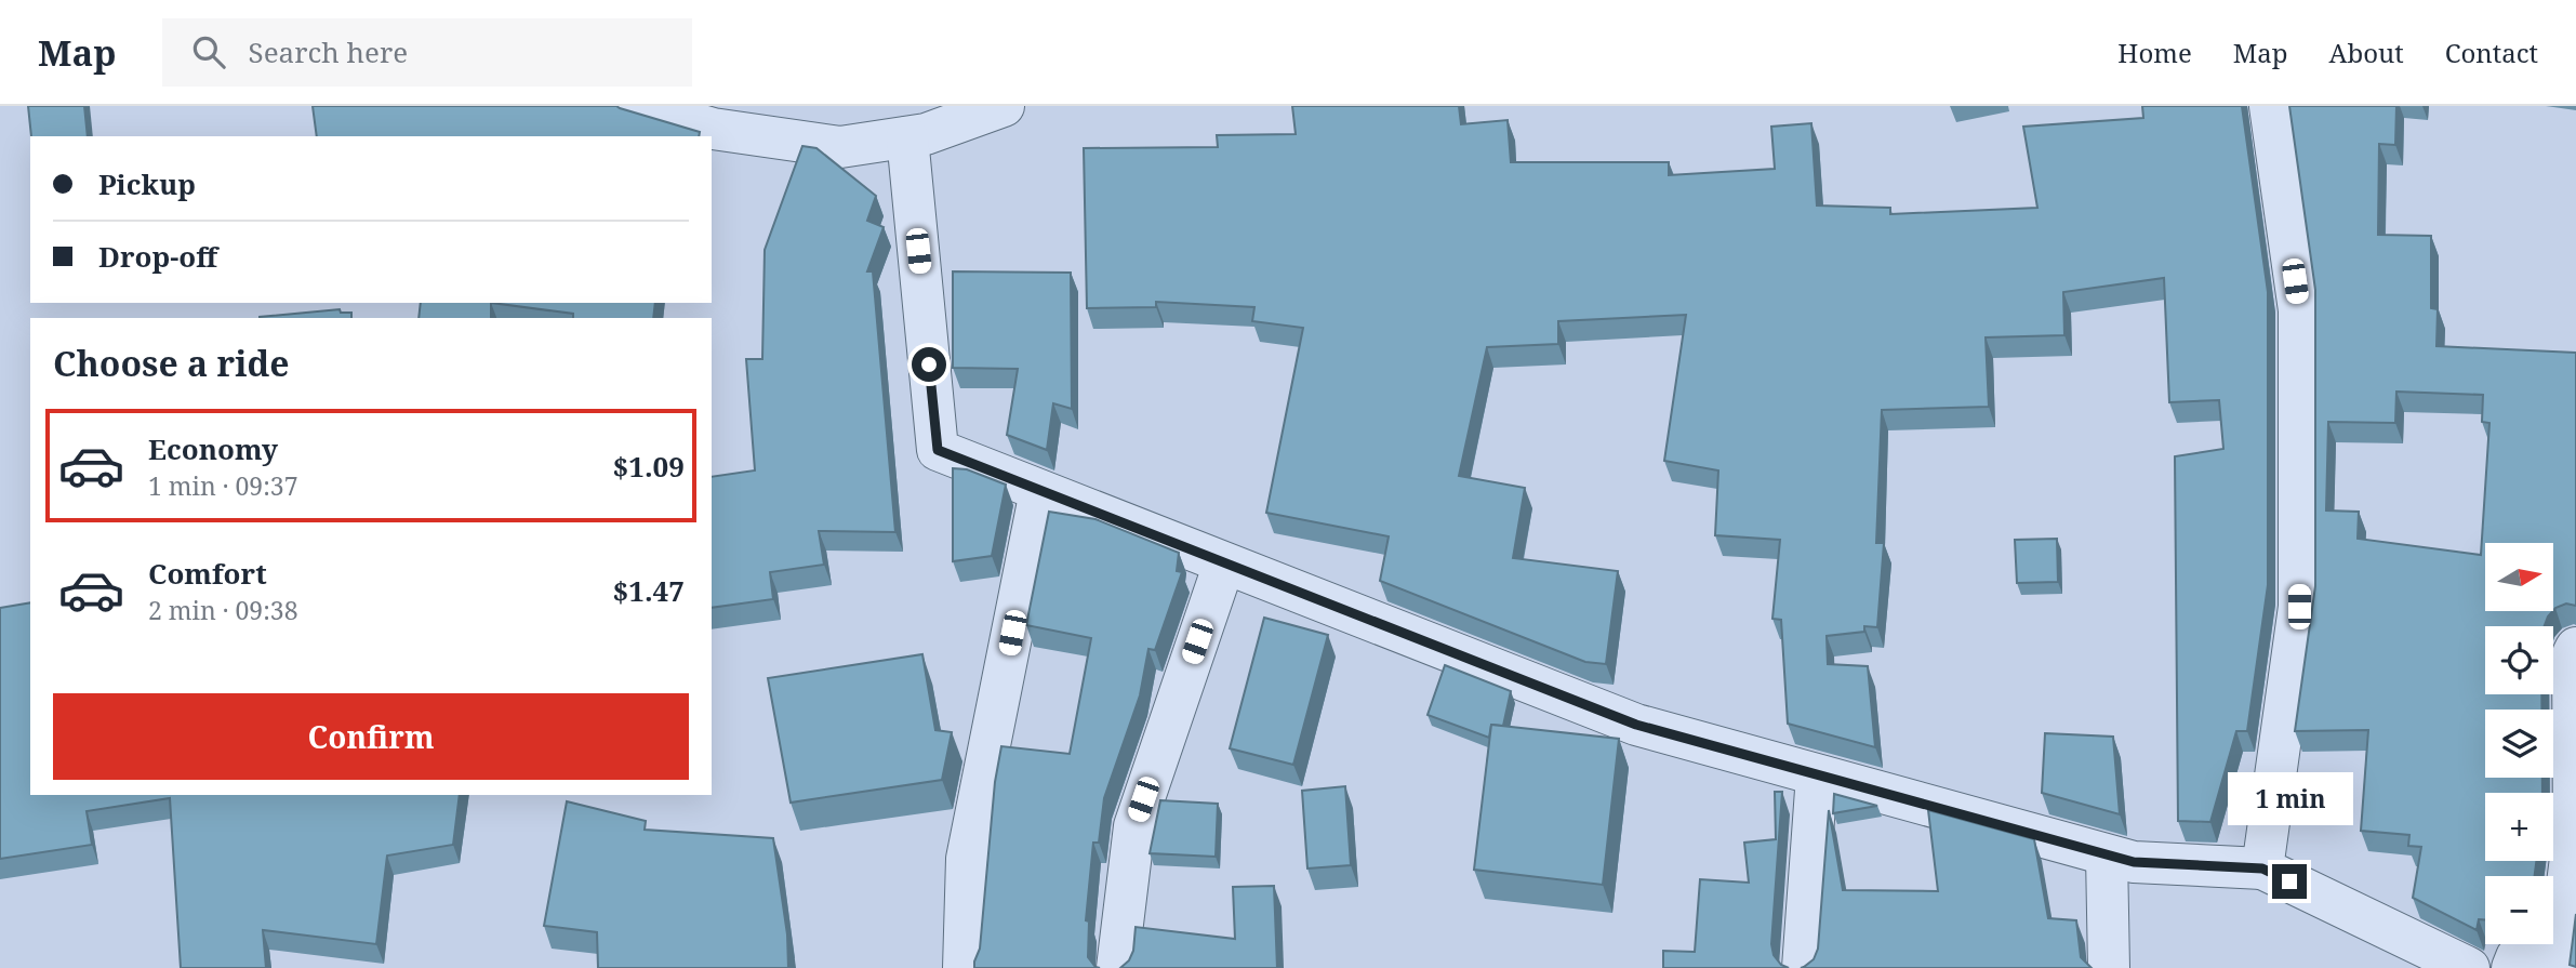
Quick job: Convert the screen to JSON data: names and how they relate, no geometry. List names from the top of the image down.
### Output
{
  "north": "right",
  "page": {
    "header": "Map",
    "search": "Search here",
    "nav": [
      "Home",
      "Map",
      "About",
      "Contact"
    ],
    "banner": ["Pickup", "Drop-off"],
    "heading": "Choose a ride",
    "list": [
      {
        "name": "Economy",
        "note": "1 min · 09:37",
        "value": "$1.09"
      },
      {
        "name": "Comfort",
        "note": "2 min · 09:38",
        "value": "$1.47"
      }
    ],
    "map_buttons": ["+", "−"],
    "buttons": "Confirm",
    "bubble": "1 min"
  }
}
